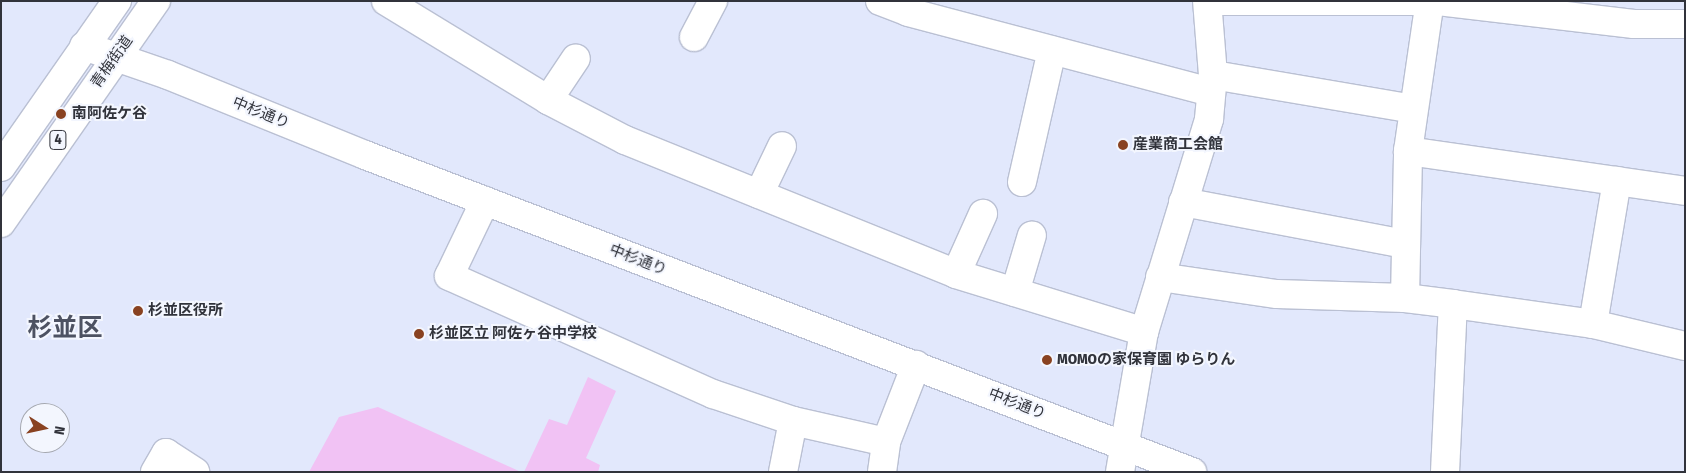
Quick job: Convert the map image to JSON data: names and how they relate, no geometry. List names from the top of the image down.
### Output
{
  "streets": {
    "street": ["青梅街道", "中杉通り", "4"]
  },
  "crossings": [
    ["青梅街道", "中杉通り"]
  ],
  "districts": ["杉並区"],
  "places": [
    "南阿佐ケ谷",
    "産業商工会館",
    "杉並区役所",
    "杉並区立 阿佐ヶ谷中学校",
    "MOMOの家保育園 ゆらりん"
  ],
  "north": "right"
}
